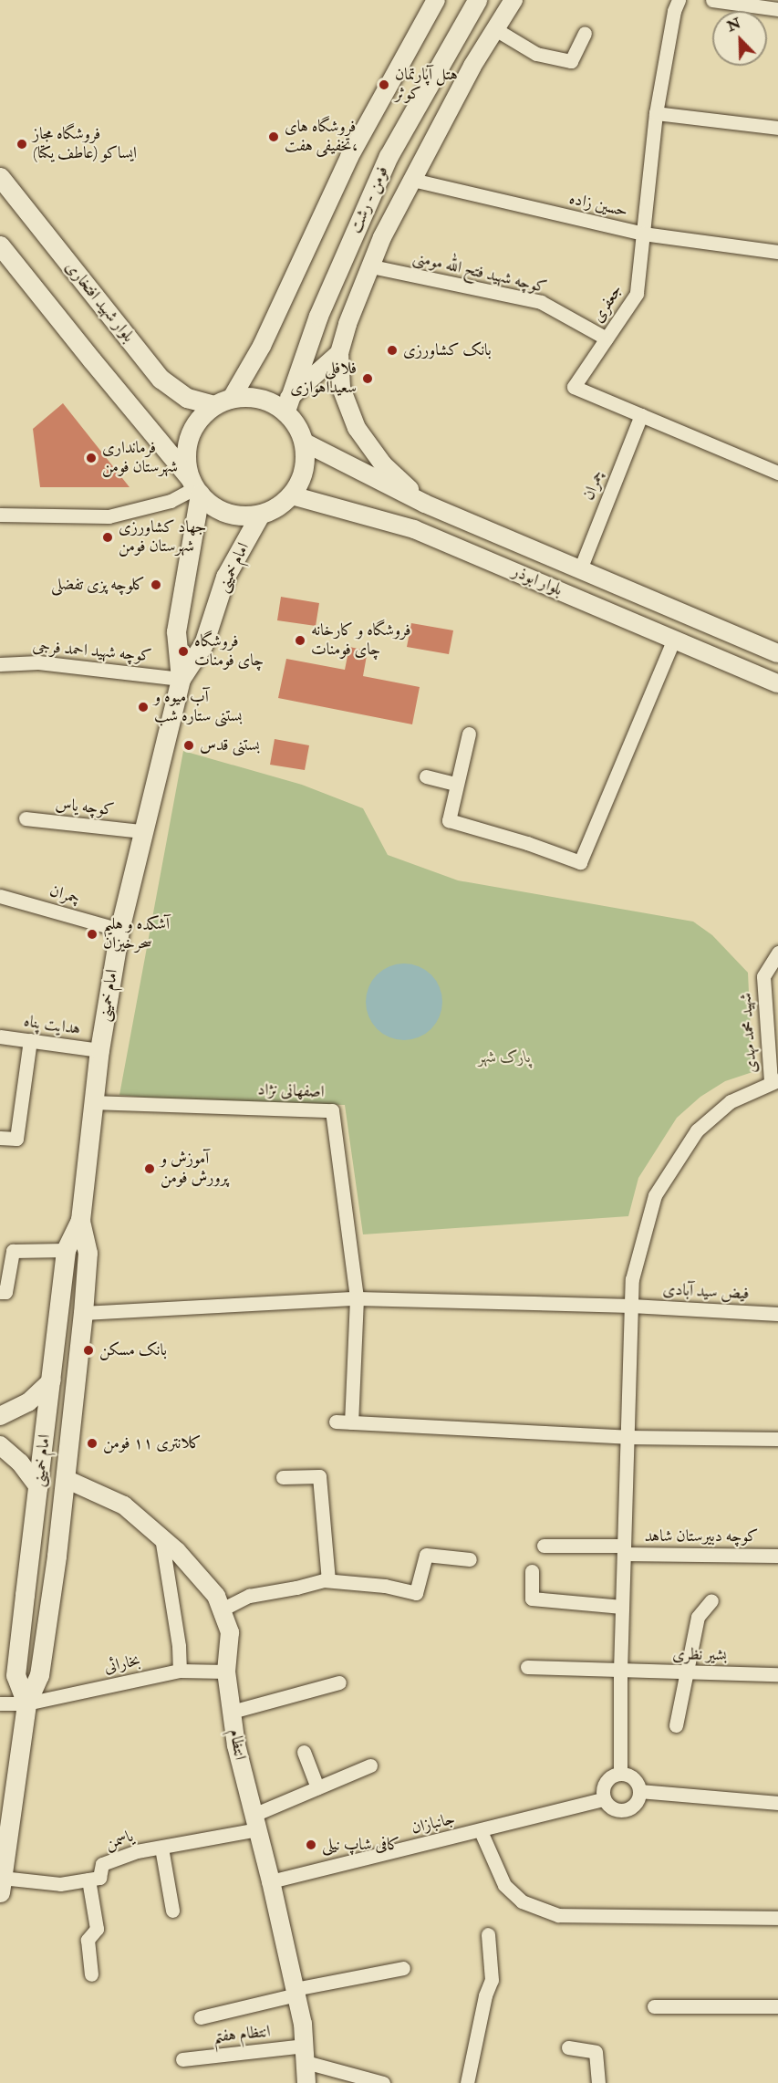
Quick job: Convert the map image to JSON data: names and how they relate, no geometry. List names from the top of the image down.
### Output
{
  "streets": {
    "main road": ["فومن - رشت", "بلوار شهید افتخاری", "امام خمینی"],
    "street": [
      "حسین زاده",
      "کوچه شهید فتح الله مومنی",
      "جعفری",
      "چمران",
      "بلوار ابوذر",
      "کوچه شهید احمد فرجی",
      "کوچه یاس",
      "هدایت پناه",
      "شهید محمد مهدی",
      "اصفهانی نژاد",
      "فیض سید آبادی",
      "کوچه دبیرستان شاهد",
      "بشیر نظری",
      "بخارائی",
      "انتظام",
      "جانبازان",
      "یاسمن",
      "انتظام هفتم"
    ]
  },
  "crossings": [
    ["فومن - رشت", "بلوار شهید افتخاری"],
    ["فومن - رشت", "امام خمینی"],
    ["فومن - رشت", "بلوار ابوذر"],
    ["حسین زاده", "جعفری"],
    ["کوچه شهید فتح الله مومنی", "جعفری"],
    ["بلوار شهید افتخاری", "امام خمینی"],
    ["بلوار شهید افتخاری", "بلوار ابوذر"],
    ["جعفری", "چمران"],
    ["چمران", "امام خمینی"],
    ["چمران", "بلوار ابوذر"],
    ["امام خمینی", "بلوار ابوذر"],
    ["امام خمینی", "کوچه شهید احمد فرجی"],
    ["امام خمینی", "کوچه یاس"],
    ["امام خمینی", "هدایت پناه"],
    ["امام خمینی", "اصفهانی نژاد"],
    ["امام خمینی", "بخارائی"],
    ["امام خمینی", "انتظام"],
    ["بخارائی", "انتظام"],
    ["انتظام", "جانبازان"],
    ["انتظام", "یاسمن"],
    ["انتظام", "انتظام هفتم"]
  ],
  "parks": ["پارک شهر"],
  "places": [
    "هتل آپارتمان کوثر",
    "فروشگاه های تخفیفی هفت،",
    "فروشگاه مجاز ایساکو (عاطف یکتا)",
    "بانک کشاورزی",
    "فلافلی سعیداهوازی",
    "فرمانداری شهرستان فومن",
    "جهاد کشاورزی شهرستان فومن",
    "کلوچه پزی تفضلی",
    "فروشگاه و کارخانه چای فومنات",
    "فروشگاه چای فومنات",
    "آب میوه و بستنی ستاره شب",
    "بستنی قدس",
    "آشکده و هلیم سحرخیزان",
    "آموزش و پرورش فومن",
    "بانک مسکن",
    "کلانتری ۱۱ فومن",
    "کافی شاپ نیلی"
  ],
  "north": "top left"
}
